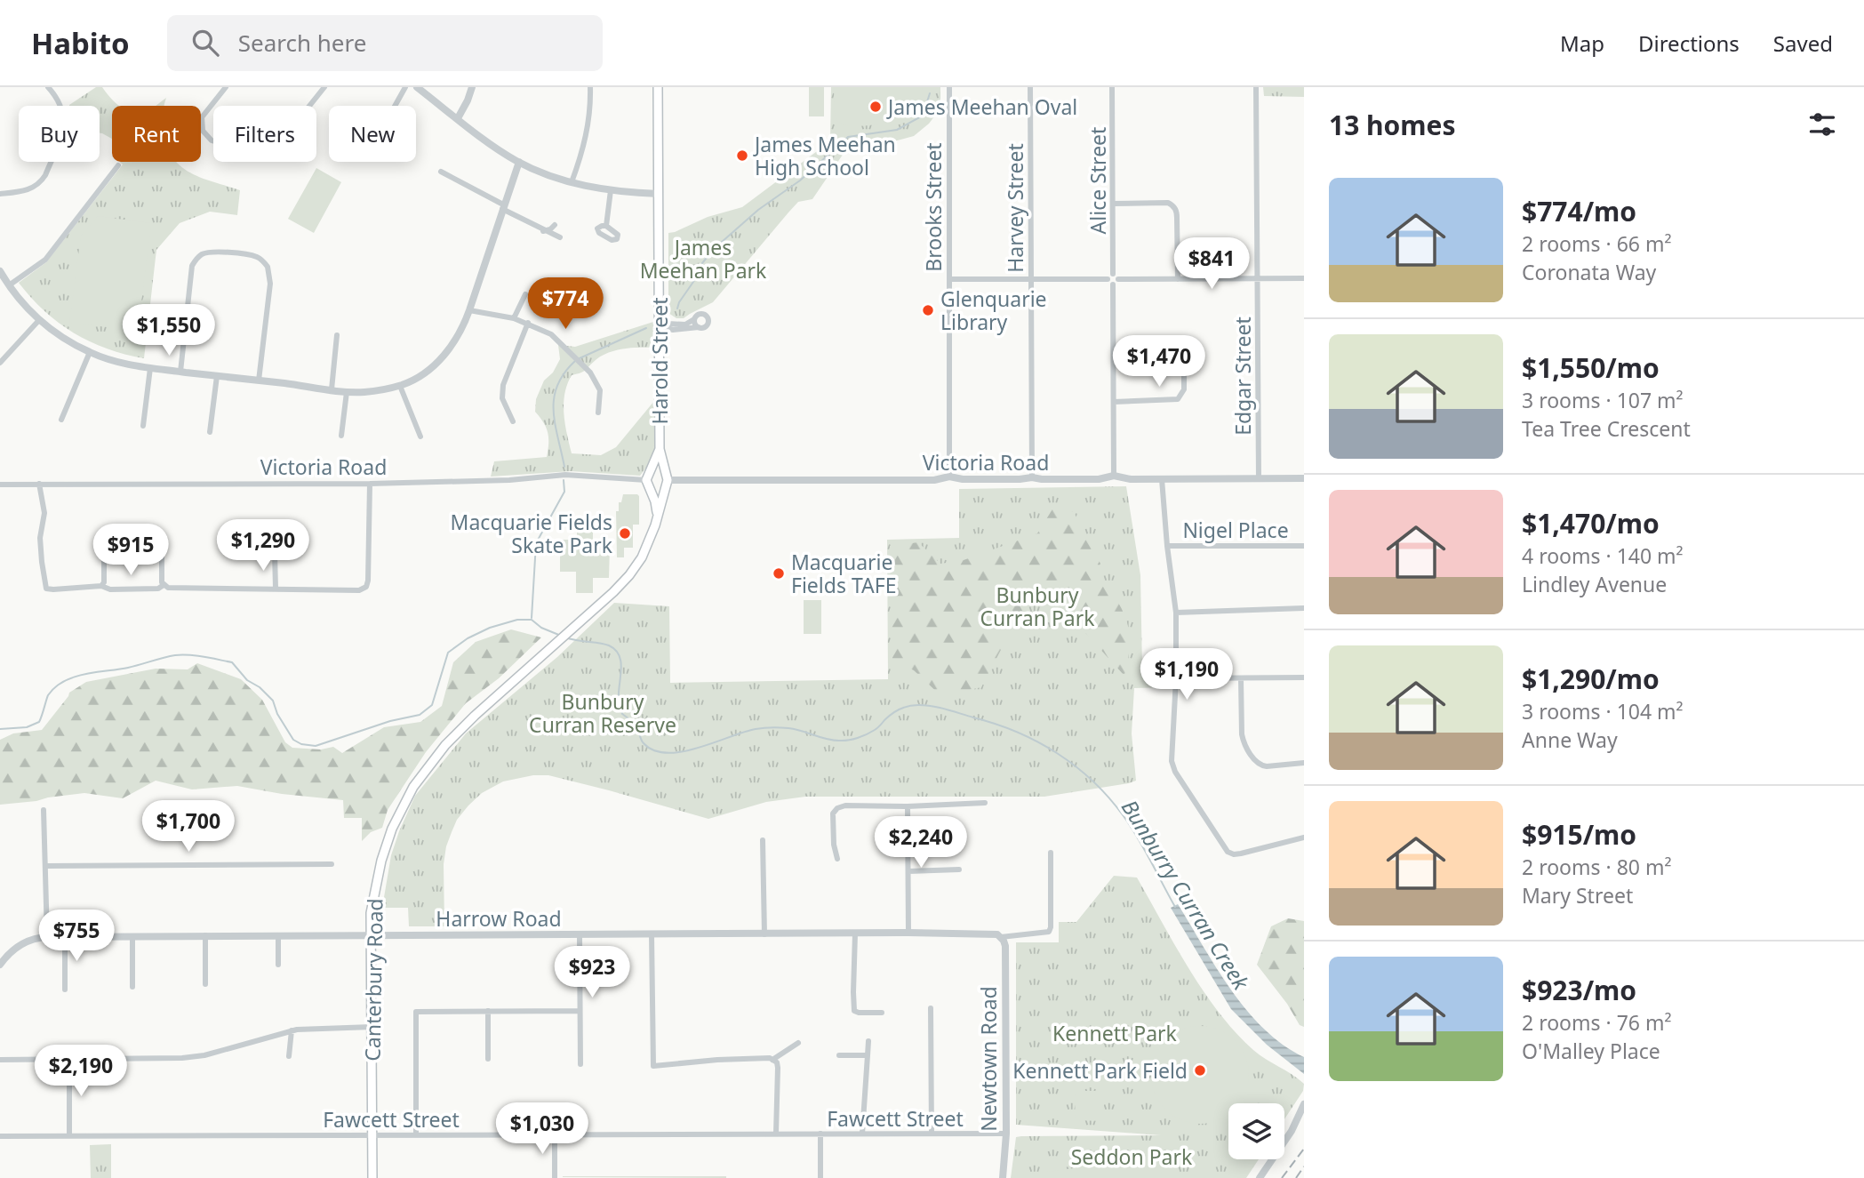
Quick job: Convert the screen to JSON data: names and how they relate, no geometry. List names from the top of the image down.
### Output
{
  "streets": {
    "main road": ["Harold Street", "Canterbury Road"],
    "street": [
      "Alice Street",
      "Brooks Street",
      "Harvey Street",
      "Edgar Street",
      "Victoria Road",
      "Nigel Place",
      "Harrow Road",
      "Newtown Road",
      "Fawcett Street"
    ]
  },
  "crossings": [
    ["Brooks Street", "Victoria Road"],
    ["Harvey Street", "Victoria Road"],
    ["Harold Street", "Victoria Road"],
    ["Harold Street", "Canterbury Road"],
    ["Edgar Street", "Victoria Road"],
    ["Victoria Road", "Canterbury Road"],
    ["Harrow Road", "Canterbury Road"],
    ["Harrow Road", "Newtown Road"],
    ["Canterbury Road", "Fawcett Street"],
    ["Newtown Road", "Fawcett Street"]
  ],
  "water": ["Bunburry Curran Creek"],
  "parks": [
    "James Meehan Park",
    "Bunbury Curran Park",
    "Bunbury Curran Reserve",
    "Kennett Park",
    "Seddon Park"
  ],
  "places": [
    "James Meehan Oval",
    "James Meehan High School",
    "Glenquarie Library",
    "Macquarie Fields Skate Park",
    "Macquarie Fields TAFE",
    "Kennett Park Field"
  ],
  "page": {
    "header": "Habito",
    "search": "Search here",
    "nav": ["Map", "Directions", "Saved"],
    "heading": "13 homes",
    "chip": [
      "Buy",
      "Rent",
      "Filters",
      "New"
    ],
    "list": [
      {
        "name": "$774/mo",
        "note": "2 rooms · 66 m² · Coronata Way"
      },
      {
        "name": "$1,550/mo",
        "note": "3 rooms · 107 m² · Tea Tree Crescent"
      },
      {
        "name": "$1,470/mo",
        "note": "4 rooms · 140 m² · Lindley Avenue"
      },
      {
        "name": "$1,290/mo",
        "note": "3 rooms · 104 m² · Anne Way"
      },
      {
        "name": "$915/mo",
        "note": "2 rooms · 80 m² · Mary Street"
      },
      {
        "name": "$923/mo",
        "note": "2 rooms · 76 m² · O'Malley Place"
      }
    ],
    "price": [
      "$841",
      "$774",
      "$1,550",
      "$1,470",
      "$1,290",
      "$915",
      "$1,190",
      "$1,700",
      "$2,240",
      "$755",
      "$923",
      "$2,190",
      "$1,030"
    ]
  }
}
